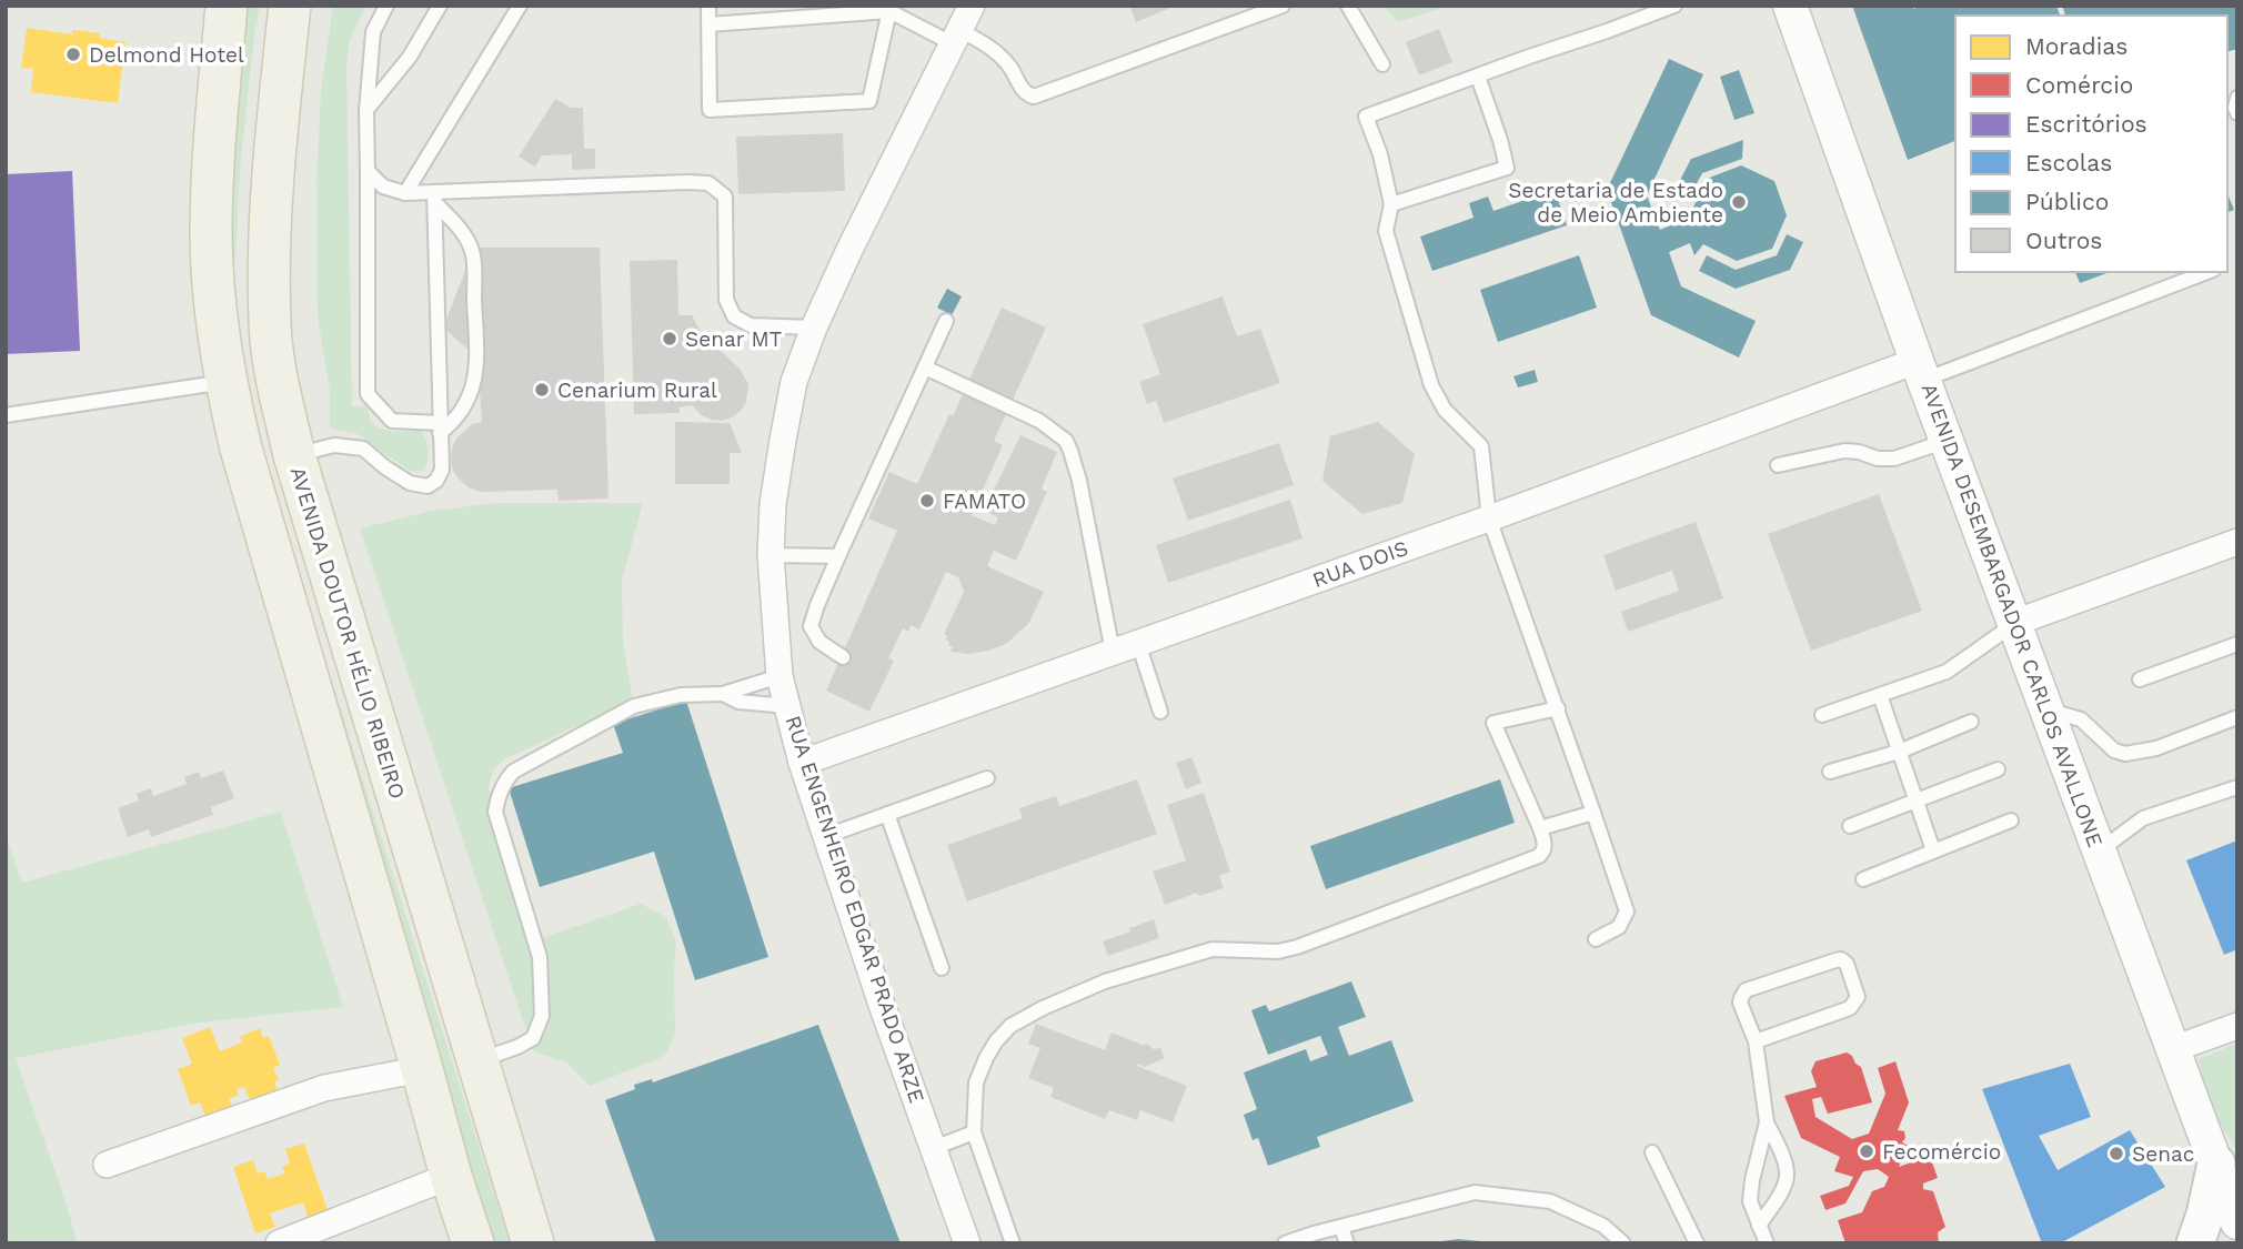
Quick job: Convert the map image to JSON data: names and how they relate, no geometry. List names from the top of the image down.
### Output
{
  "streets": {
    "main road": ["AVENIDA DOUTOR HÉLIO RIBEIRO"],
    "street": ["RUA DOIS", "AVENIDA DESEMBARGADOR CARLOS AVALLONE", "RUA ENGENHEIRO EDGAR PRADO ARZE"]
  },
  "crossings": [
    ["RUA DOIS", "AVENIDA DESEMBARGADOR CARLOS AVALLONE"],
    ["RUA DOIS", "RUA ENGENHEIRO EDGAR PRADO ARZE"]
  ],
  "places": [
    "Delmond Hotel",
    "Secretaria de Estado de Meio Ambiente",
    "Senar MT",
    "Cenarium Rural",
    "FAMATO",
    "Fecomércio",
    "Senac"
  ],
  "legend": [
    "Moradias",
    "Comércio",
    "Escritórios",
    "Escolas",
    "Público",
    "Outros"
  ]
}
